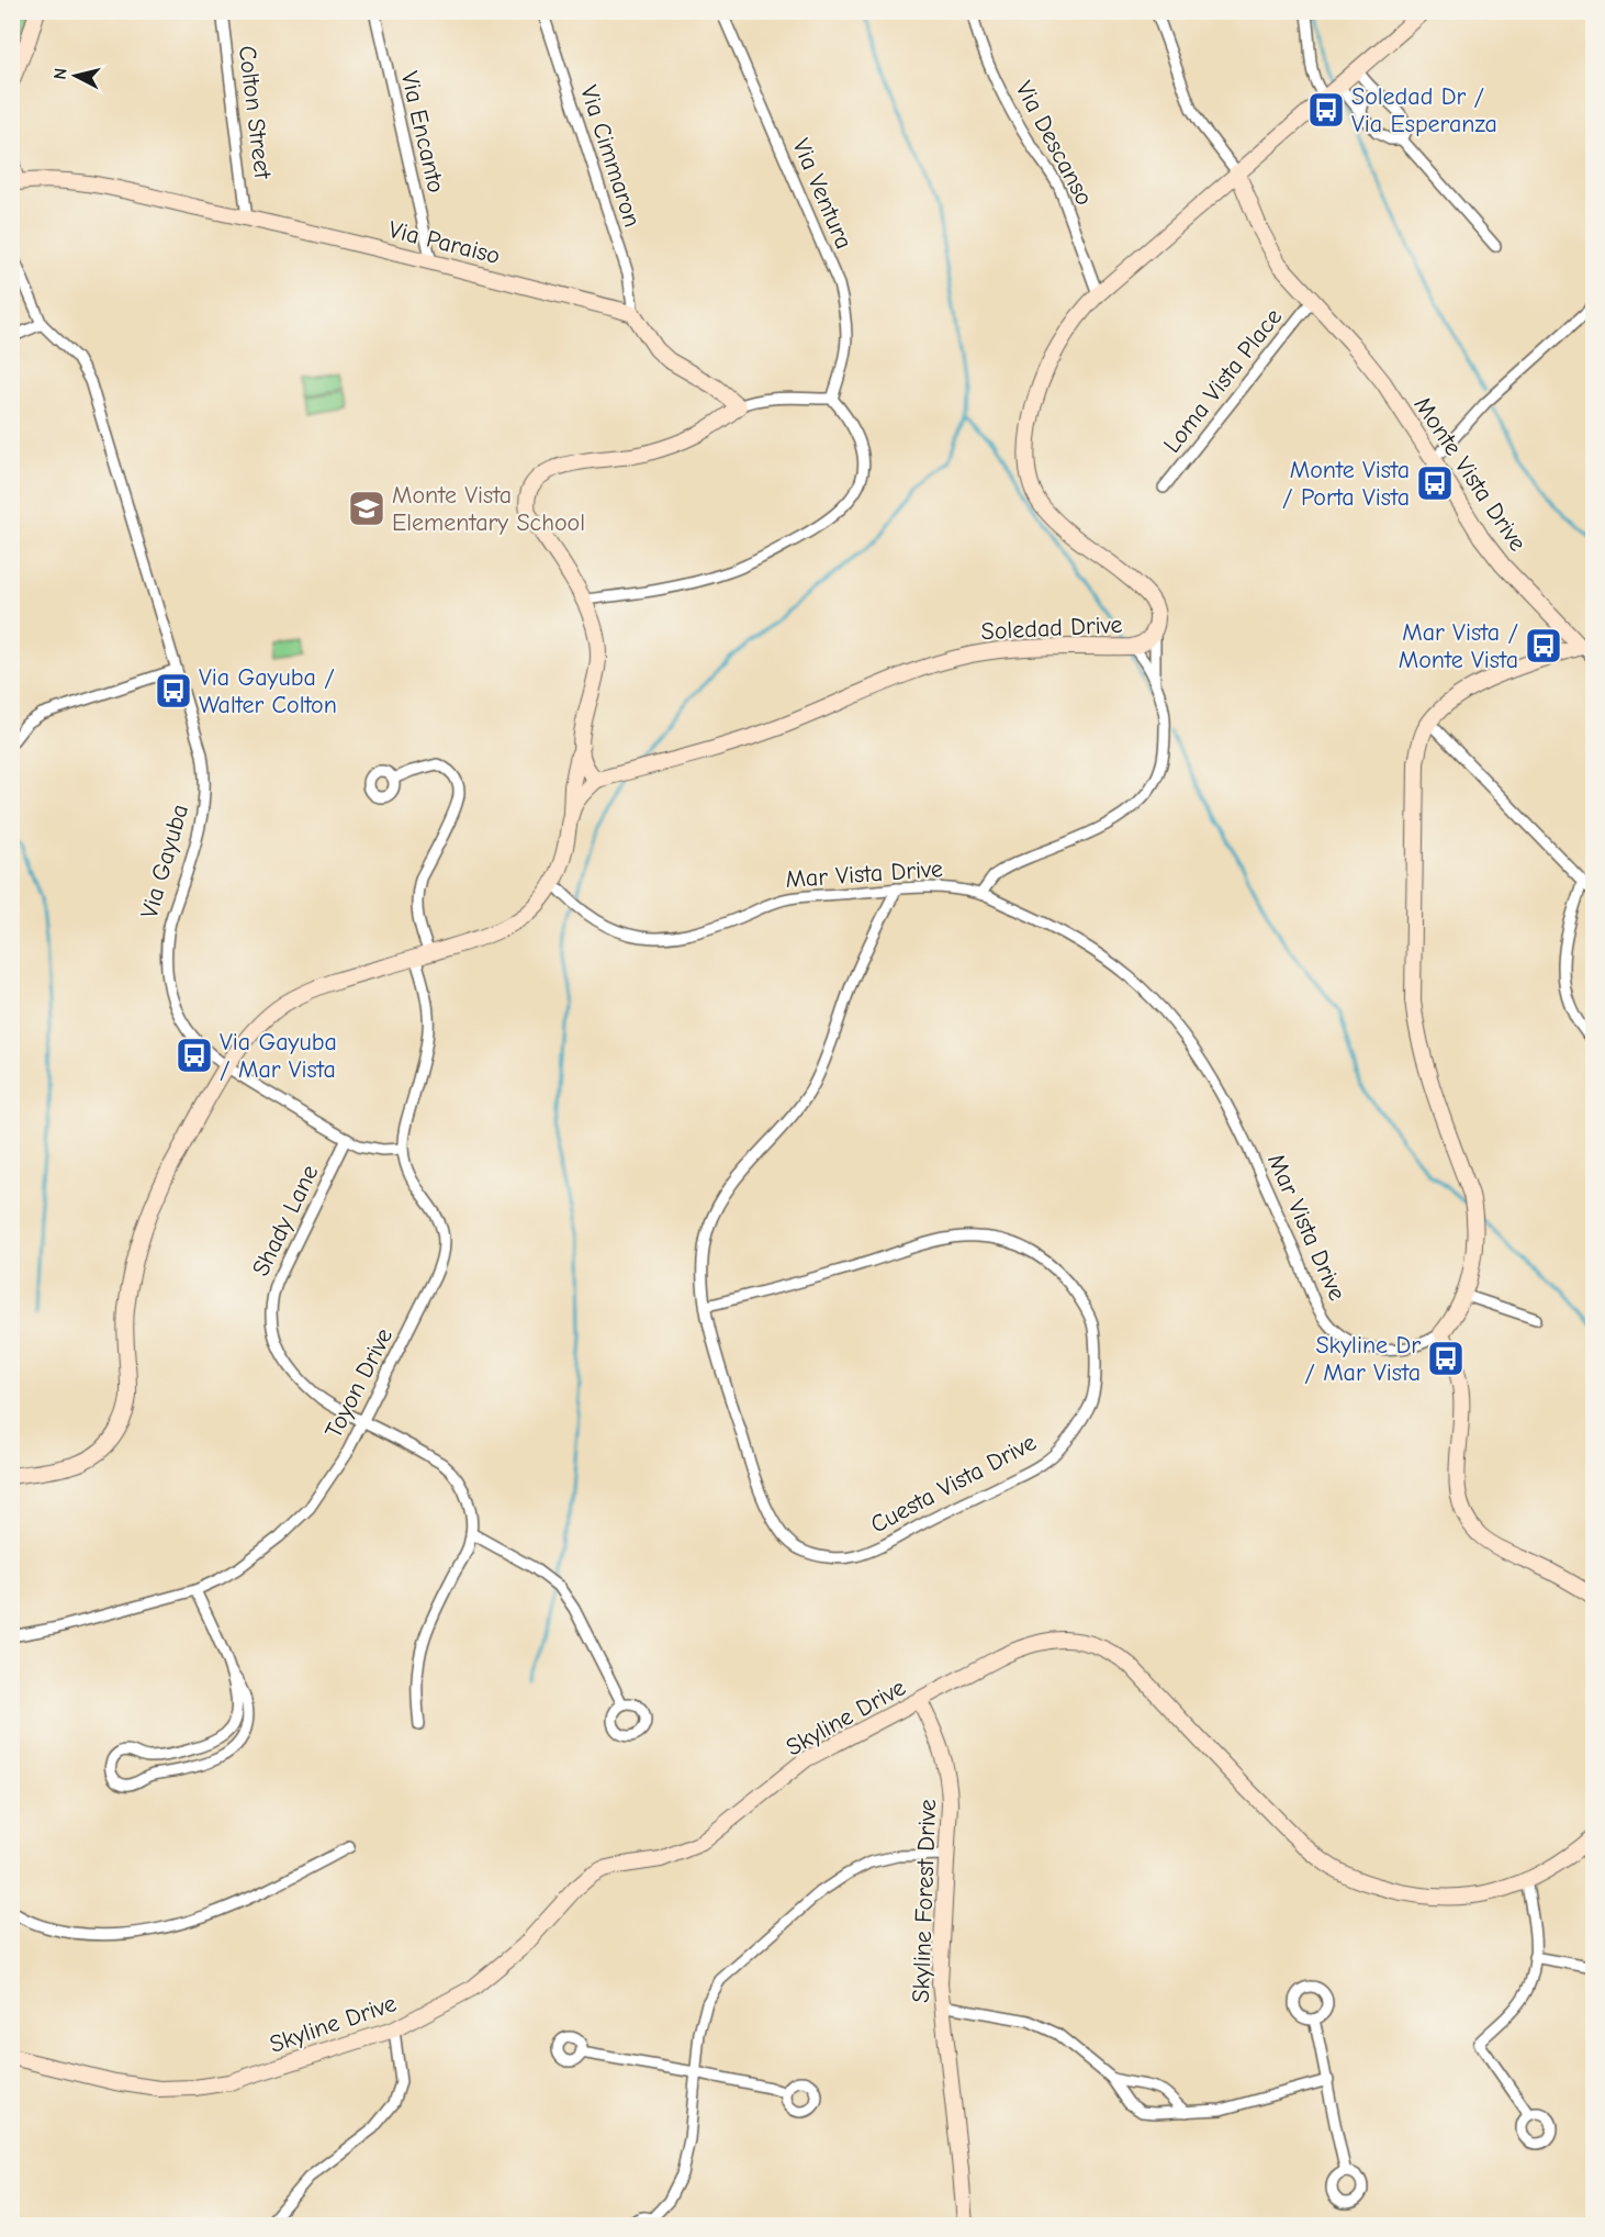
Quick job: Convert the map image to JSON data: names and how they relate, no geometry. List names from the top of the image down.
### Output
{
  "streets": {
    "street": [
      "Colton Street",
      "Via Encanto",
      "Via Descanso",
      "Via Cimmaron",
      "Via Ventura",
      "Via Paraiso",
      "Loma Vista Place",
      "Monte Vista Drive",
      "Soledad Drive",
      "Via Gayuba",
      "Mar Vista Drive",
      "Shady Lane",
      "Toyon Drive",
      "Cuesta Vista Drive",
      "Skyline Drive",
      "Skyline Forest Drive"
    ]
  },
  "crossings": [
    ["Colton Street", "Via Paraiso"],
    ["Via Encanto", "Via Paraiso"],
    ["Via Descanso", "Soledad Drive"],
    ["Via Cimmaron", "Via Paraiso"],
    ["Loma Vista Place", "Monte Vista Drive"],
    ["Monte Vista Drive", "Soledad Drive"],
    ["Via Gayuba", "Shady Lane"],
    ["Via Gayuba", "Toyon Drive"],
    ["Mar Vista Drive", "Cuesta Vista Drive"],
    ["Shady Lane", "Toyon Drive"],
    ["Skyline Drive", "Skyline Forest Drive"]
  ],
  "places": {
    "bus stop": [
      "Soledad Dr / Via Esperanza",
      "Monte Vista / Porta Vista",
      "Mar Vista / Monte Vista",
      "Via Gayuba / Walter Colton",
      "Via Gayuba / Mar Vista",
      "Skyline Dr / Mar Vista"
    ],
    "school or university": ["Monte Vista Elementary School"]
  },
  "north": "left"
}
